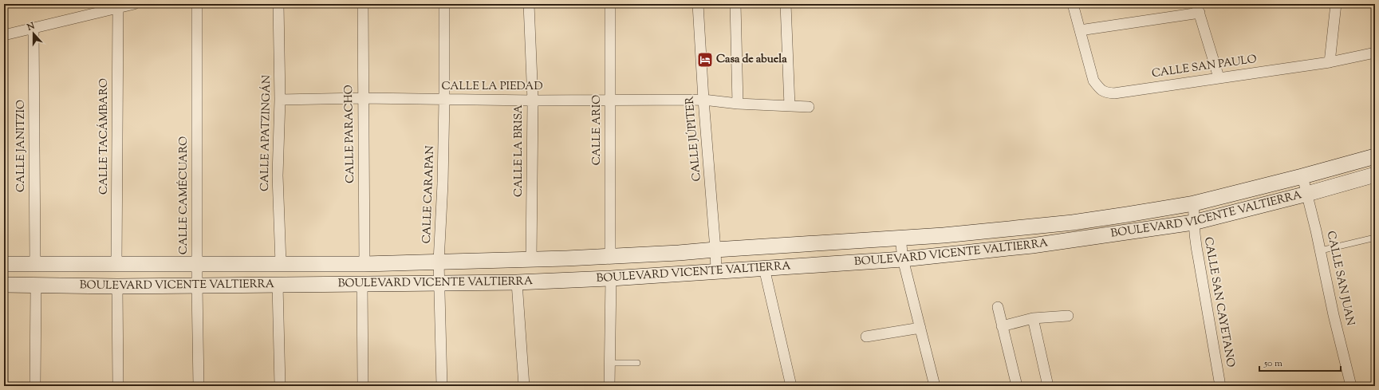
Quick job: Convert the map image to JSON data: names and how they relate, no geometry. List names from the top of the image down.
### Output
{
  "streets": {
    "main road": ["BOULEVARD VICENTE VALTIERRA"],
    "street": [
      "CALLE SAN PAULO",
      "CALLE LA PIEDAD",
      "CALLE ARIO",
      "CALLE APATZINGÁN",
      "CALLE PARACHO",
      "CALLE TACÁMBARO",
      "CALLE JÚPITER",
      "CALLE JANITZIO",
      "CALLE LA BRISA",
      "CALLE CARAPAN",
      "CALLE CAMÉCUARO",
      "CALLE SAN JUAN",
      "CALLE SAN CAYETANO"
    ]
  },
  "crossings": [
    ["CALLE LA PIEDAD", "CALLE ARIO"],
    ["CALLE LA PIEDAD", "CALLE APATZINGÁN"],
    ["CALLE LA PIEDAD", "CALLE PARACHO"],
    ["CALLE LA PIEDAD", "CALLE JÚPITER"],
    ["CALLE LA PIEDAD", "CALLE LA BRISA"],
    ["CALLE LA PIEDAD", "CALLE CARAPAN"],
    ["CALLE ARIO", "BOULEVARD VICENTE VALTIERRA"],
    ["CALLE APATZINGÁN", "BOULEVARD VICENTE VALTIERRA"],
    ["CALLE PARACHO", "BOULEVARD VICENTE VALTIERRA"],
    ["CALLE TACÁMBARO", "BOULEVARD VICENTE VALTIERRA"],
    ["CALLE JÚPITER", "BOULEVARD VICENTE VALTIERRA"],
    ["CALLE JANITZIO", "BOULEVARD VICENTE VALTIERRA"],
    ["CALLE LA BRISA", "BOULEVARD VICENTE VALTIERRA"],
    ["CALLE CARAPAN", "BOULEVARD VICENTE VALTIERRA"],
    ["CALLE CAMÉCUARO", "BOULEVARD VICENTE VALTIERRA"],
    ["BOULEVARD VICENTE VALTIERRA", "CALLE SAN JUAN"],
    ["BOULEVARD VICENTE VALTIERRA", "CALLE SAN CAYETANO"]
  ],
  "places": {
    "hotel": ["Casa de abuela"]
  },
  "scale_bar": "50 m",
  "north": "top"
}
